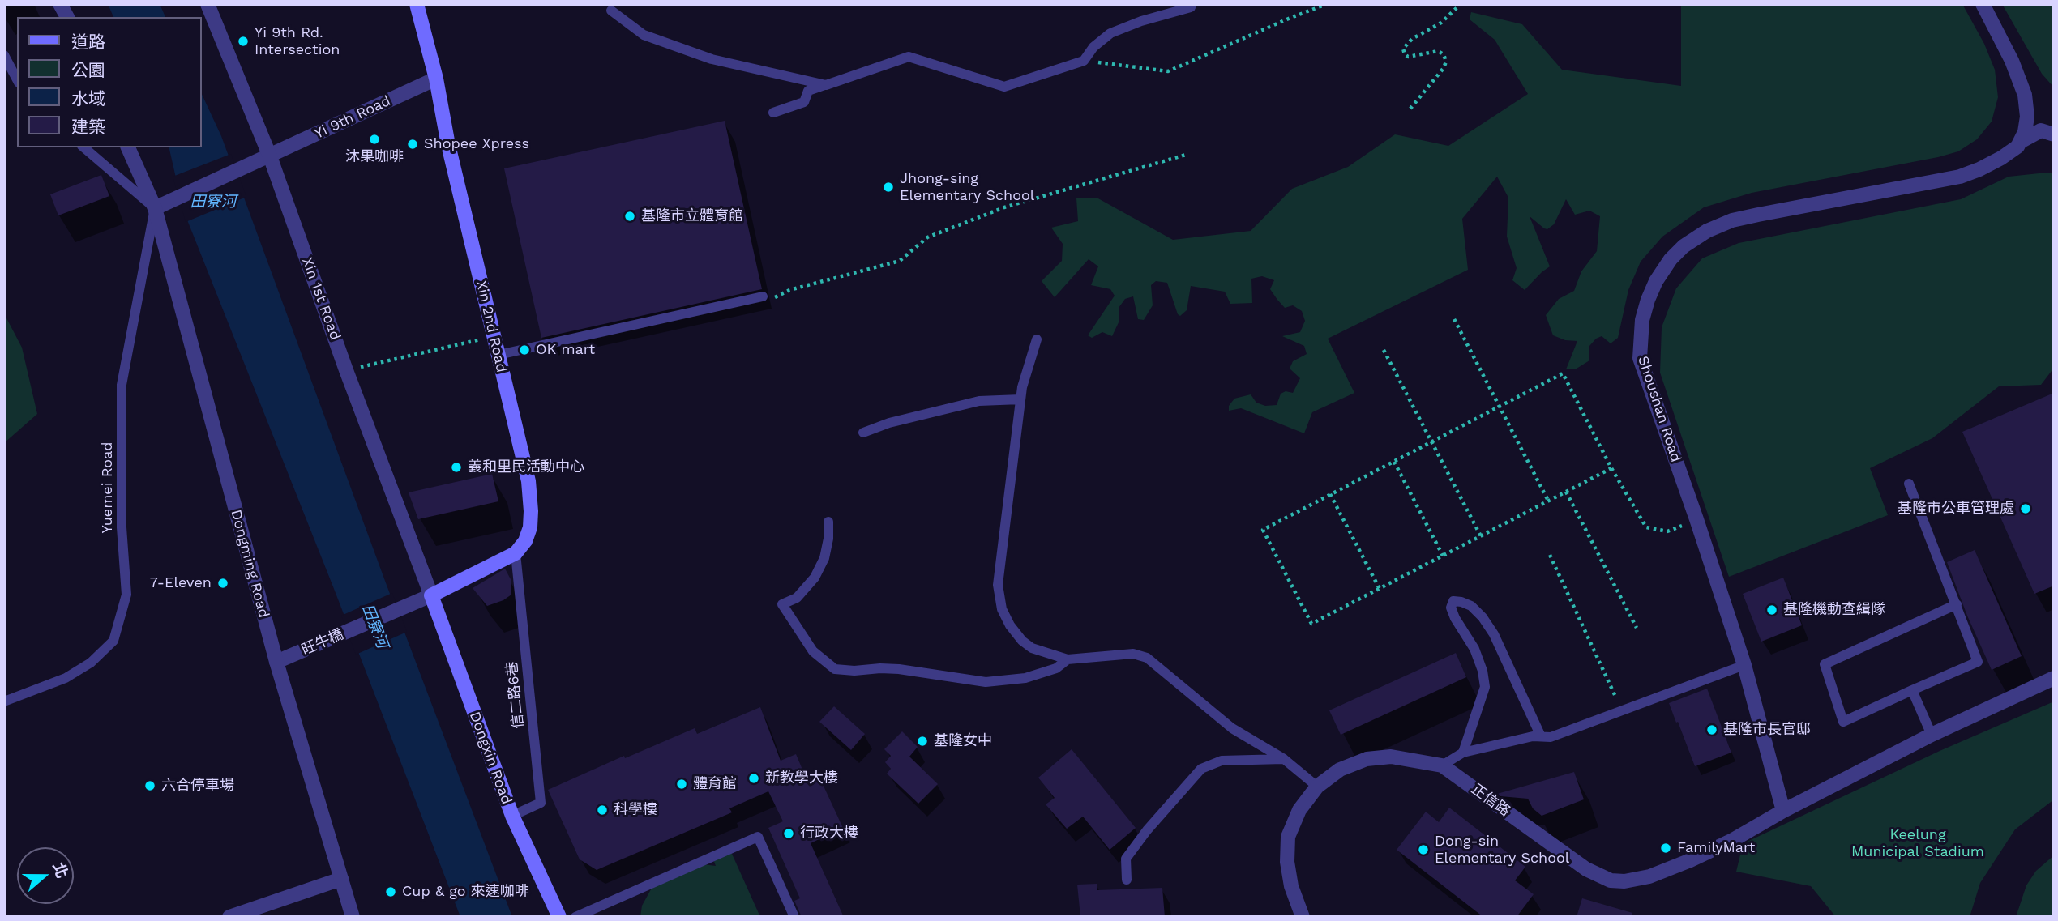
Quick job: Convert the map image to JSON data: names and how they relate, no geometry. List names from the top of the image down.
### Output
{
  "streets": {
    "main road": ["Xin 2nd Road", "Dongxin Road"],
    "street": [
      "Yi 9th Road",
      "Xin 1st Road",
      "Shoushan Road",
      "Dongming Road",
      "旺牛橋",
      "正信路"
    ],
    "lane": ["Yuemei Road", "信二路6巷"]
  },
  "crossings": [
    ["Yi 9th Road", "Xin 1st Road"],
    ["Yi 9th Road", "Xin 2nd Road"],
    ["Yi 9th Road", "Yuemei Road"],
    ["Yi 9th Road", "Dongming Road"],
    ["Xin 1st Road", "旺牛橋"],
    ["Xin 1st Road", "Dongxin Road"],
    ["Xin 2nd Road", "信二路6巷"],
    ["Shoushan Road", "正信路"],
    ["Yuemei Road", "Dongming Road"],
    ["Dongming Road", "旺牛橋"],
    ["旺牛橋", "Dongxin Road"],
    ["信二路6巷", "Dongxin Road"]
  ],
  "water": ["田寮河"],
  "parks": ["Keelung Municipal Stadium"],
  "places": [
    "Yi 9th Rd. Intersection",
    "沐果咖啡",
    "Shopee Xpress",
    "Jhong-sing Elementary School",
    "基隆市立體育館",
    "OK mart",
    "義和里民活動中心",
    "基隆市公車管理處",
    "7-Eleven",
    "基隆機動查緝隊",
    "基隆市長官邸",
    "基隆女中",
    "新教學大樓",
    "體育館",
    "六合停車場",
    "科學樓",
    "行政大樓",
    "FamilyMart",
    "Dong-sin Elementary School",
    "Cup & go 來速咖啡"
  ],
  "legend": [
    "道路",
    "公園",
    "水域",
    "建築"
  ],
  "north": "right"
}
